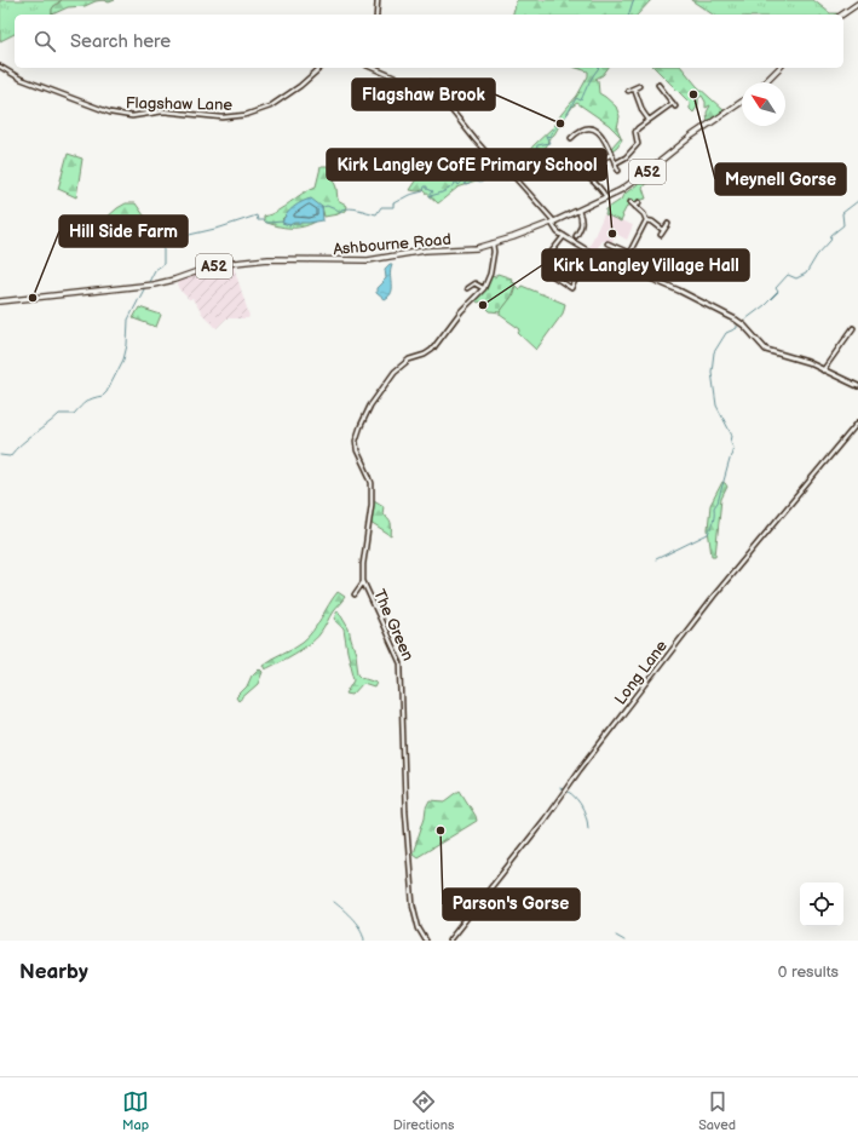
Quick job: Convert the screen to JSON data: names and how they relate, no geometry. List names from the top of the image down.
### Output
{
  "streets": {
    "highway": ["A52", "Ashbourne Road"],
    "street": ["Flagshaw Lane", "The Green", "Long Lane"]
  },
  "places": [
    "Meynell Gorse",
    "Flagshaw Brook",
    "Kirk Langley CofE Primary School",
    "Hill Side Farm",
    "Kirk Langley Village Hall",
    "Parson's Gorse"
  ],
  "north": "top left",
  "page": {
    "search": "Search here",
    "heading": ["Nearby", "0 results"],
    "nav": ["Map", "Directions", "Saved"]
  }
}
